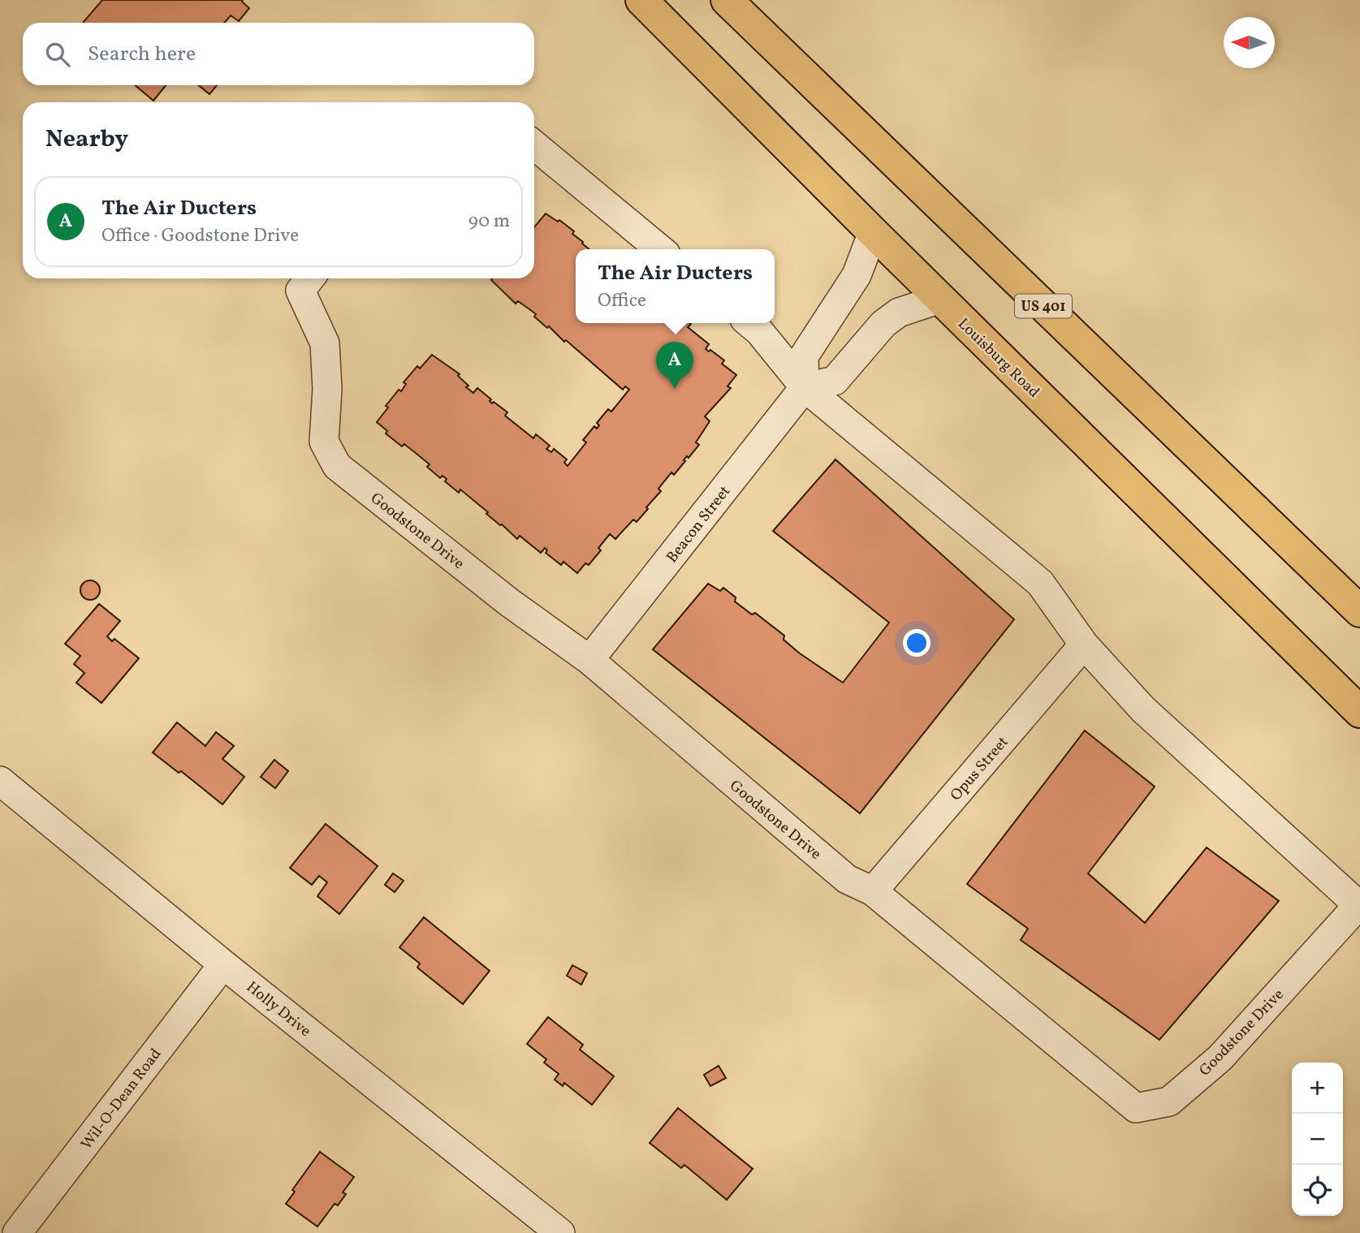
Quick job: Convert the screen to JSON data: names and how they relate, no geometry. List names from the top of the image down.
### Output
{
  "streets": {
    "highway": ["US 401", "Louisburg Road"],
    "street": [
      "Beacon Street",
      "Goodstone Drive",
      "Opus Street",
      "Holly Drive",
      "Wil-O-Dean Road"
    ]
  },
  "crossings": [
    ["Beacon Street", "Goodstone Drive"],
    ["Goodstone Drive", "Opus Street"],
    ["Holly Drive", "Wil-O-Dean Road"]
  ],
  "north": "left",
  "page": {
    "search": "Search here",
    "heading": "Nearby",
    "list": [
      {
        "mark": "A",
        "name": "The Air Ducters",
        "note": "Office · Goodstone Drive",
        "value": "90 m"
      }
    ],
    "popup": ["The Air Ducters", "Office"],
    "pins": "A",
    "map_buttons": ["+", "−"]
  }
}
